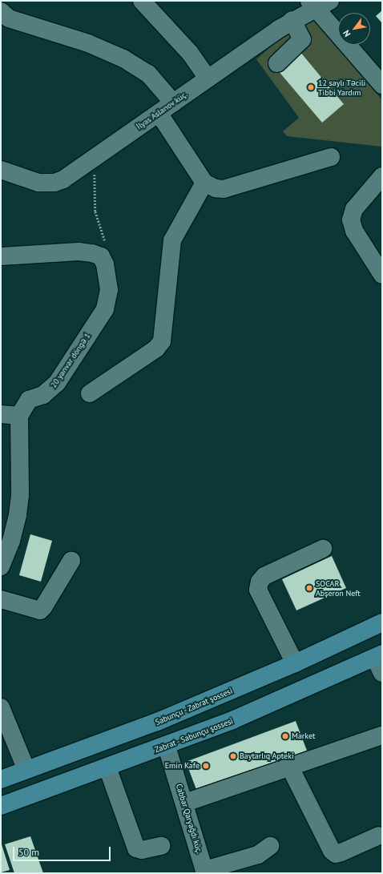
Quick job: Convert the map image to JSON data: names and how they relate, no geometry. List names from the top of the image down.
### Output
{
  "streets": {
    "main road": ["Sabunçu - Zabrat şossesi", "Zabrat - Sabunçu şossesi"],
    "street": ["İlyas Aslanov küç.", "20 yanvar döngə 1", "Cabbar Qaryağdı küç."]
  },
  "crossings": [
    ["Zabrat - Sabunçu şossesi", "Cabbar Qaryağdı küç."]
  ],
  "places": [
    "12 saylı Təcili Tibbi Yardım",
    "SOCAR Abşeron Neft",
    "Market",
    "Baytarlıq Apteki",
    "Emin Kafe"
  ],
  "scale_bar": "50 m",
  "north": "bottom left"
}
